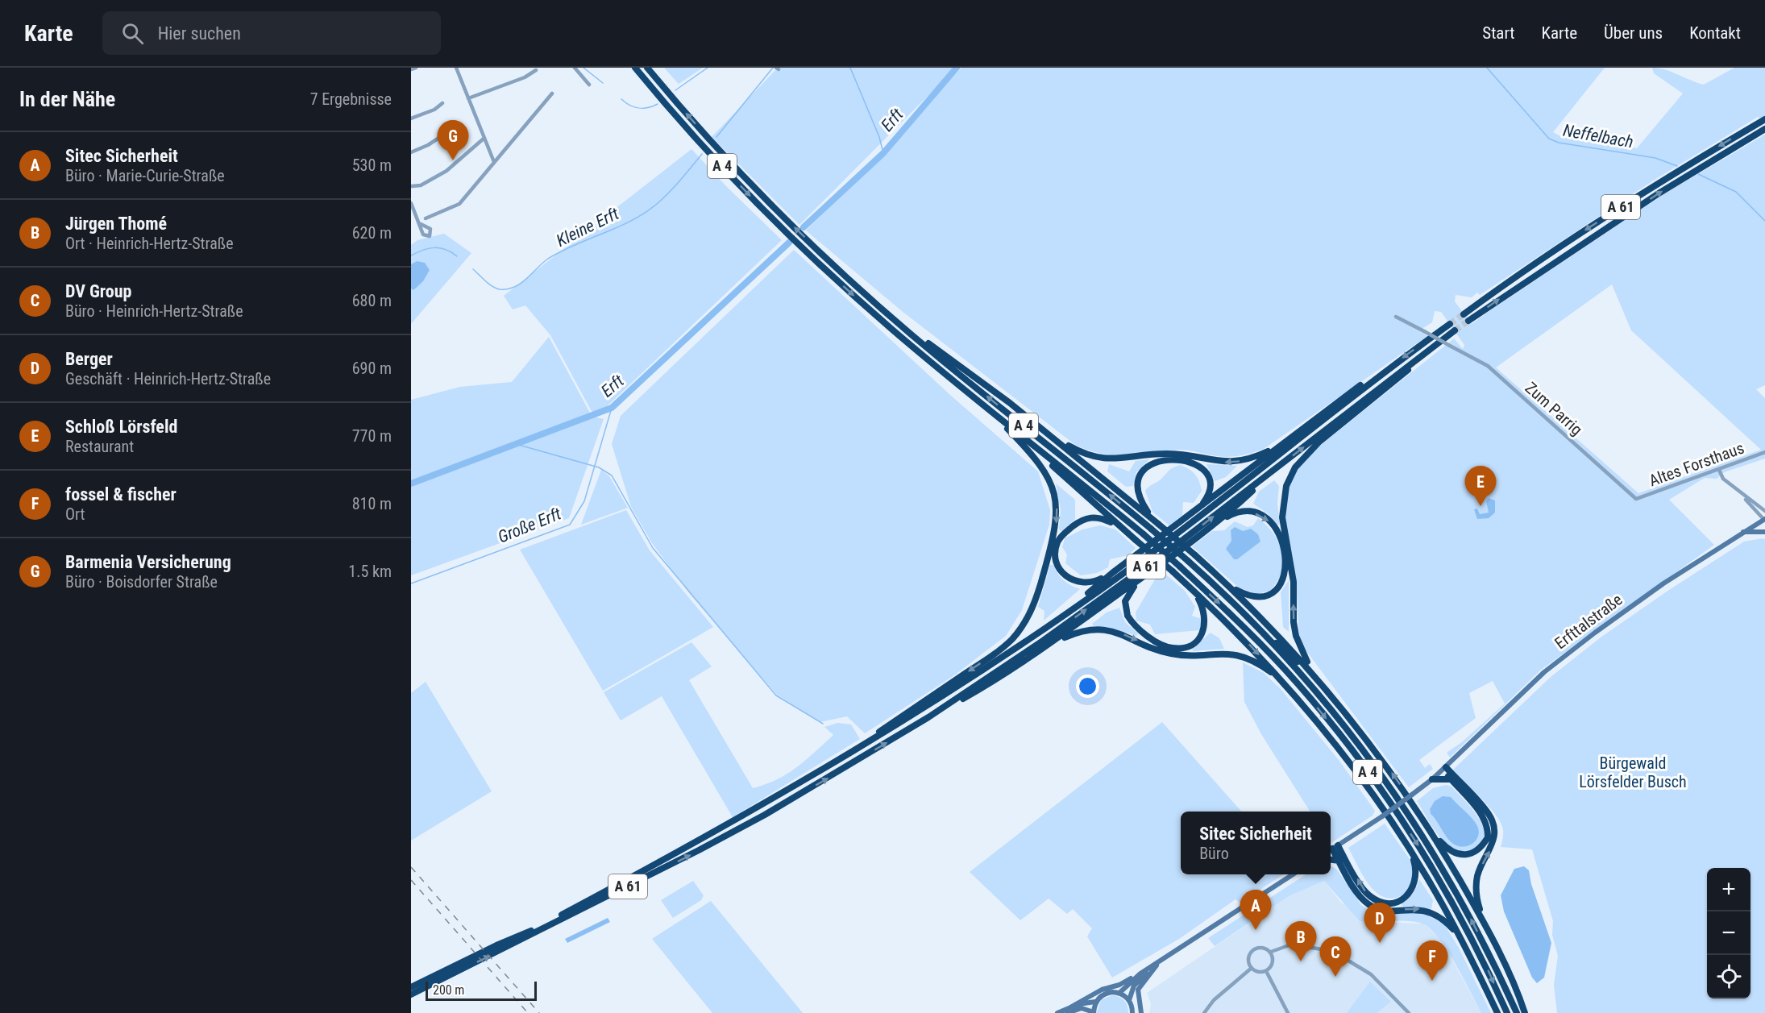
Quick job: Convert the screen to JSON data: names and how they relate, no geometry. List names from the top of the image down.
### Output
{
  "streets": {
    "highway": ["A 4", "A 61"],
    "main road": ["Erfttalstraße"],
    "street": ["Zum Parrig", "Altes Forsthaus"]
  },
  "crossings": [
    ["Zum Parrig", "Altes Forsthaus"]
  ],
  "water": [
    "Erft",
    "Neffelbach",
    "Kleine Erft",
    "Große Erft"
  ],
  "parks": ["Bürgewald Lörsfelder Busch"],
  "scale_bar": "200 m",
  "page": {
    "header": "Karte",
    "search": "Hier suchen",
    "nav": [
      "Start",
      "Karte",
      "Über uns",
      "Kontakt"
    ],
    "heading": ["In der Nähe", "7 Ergebnisse"],
    "pins": [
      "G",
      "E",
      "A",
      "D",
      "B",
      "C",
      "F"
    ],
    "list": [
      {
        "mark": "A",
        "name": "Sitec Sicherheit",
        "note": "Büro · Marie-Curie-Straße",
        "value": "530 m"
      },
      {
        "mark": "B",
        "name": "Jürgen Thomé",
        "note": "Ort · Heinrich-Hertz-Straße",
        "value": "620 m"
      },
      {
        "mark": "C",
        "name": "DV Group",
        "note": "Büro · Heinrich-Hertz-Straße",
        "value": "680 m"
      },
      {
        "mark": "D",
        "name": "Berger",
        "note": "Geschäft · Heinrich-Hertz-Straße",
        "value": "690 m"
      },
      {
        "mark": "E",
        "name": "Schloß Lörsfeld",
        "note": "Restaurant",
        "value": "770 m"
      },
      {
        "mark": "F",
        "name": "fossel & fischer",
        "note": "Ort",
        "value": "810 m"
      },
      {
        "mark": "G",
        "name": "Barmenia Versicherung",
        "note": "Büro · Boisdorfer Straße",
        "value": "1.5 km"
      }
    ],
    "popup": ["Sitec Sicherheit", "Büro"],
    "map_buttons": ["+", "−"],
    "scale": "200 m"
  }
}
